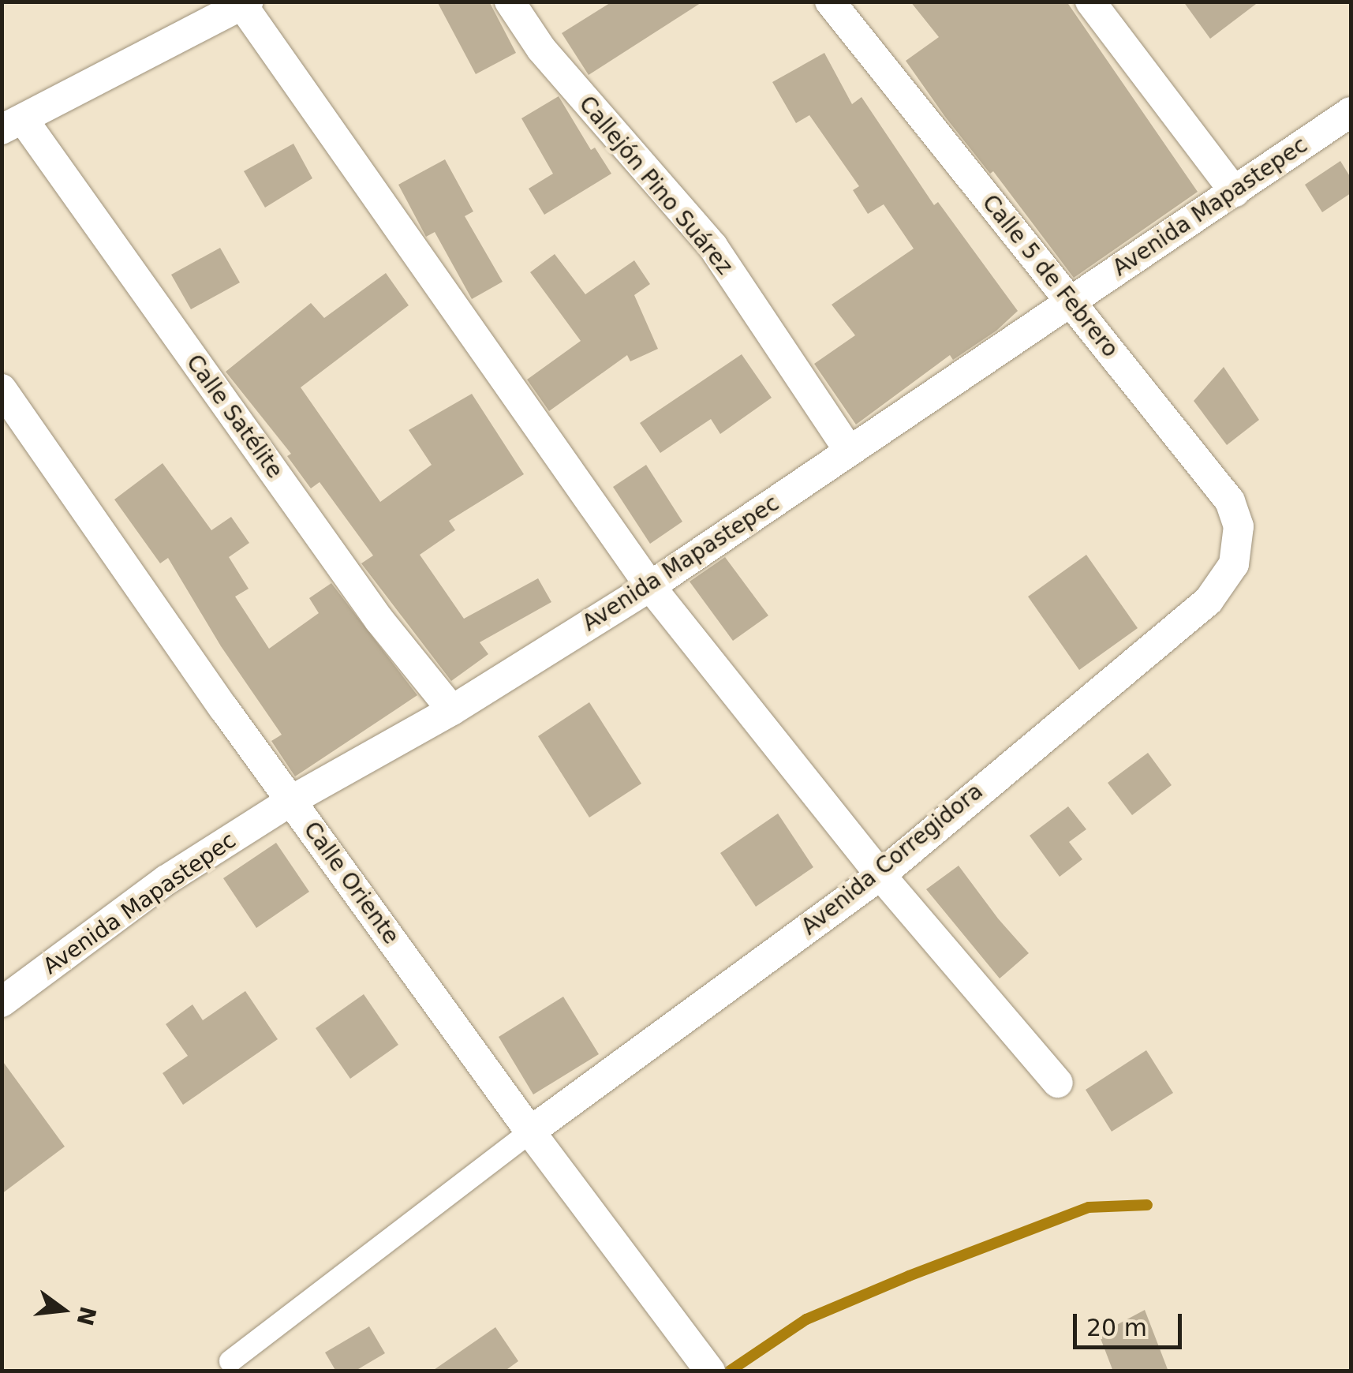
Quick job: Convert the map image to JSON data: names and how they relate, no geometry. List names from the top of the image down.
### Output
{
  "streets": {
    "street": [
      "Callejón Pino Suárez",
      "Avenida Mapastepec",
      "Calle 5 de Febrero",
      "Calle Satélite",
      "Avenida Corregidora",
      "Calle Oriente"
    ]
  },
  "crossings": [
    ["Callejón Pino Suárez", "Avenida Mapastepec"],
    ["Avenida Mapastepec", "Calle 5 de Febrero"],
    ["Avenida Mapastepec", "Calle Satélite"],
    ["Avenida Mapastepec", "Calle Oriente"],
    ["Calle 5 de Febrero", "Avenida Corregidora"],
    ["Avenida Corregidora", "Calle Oriente"]
  ],
  "scale_bar": "20 m",
  "north": "right"
}
